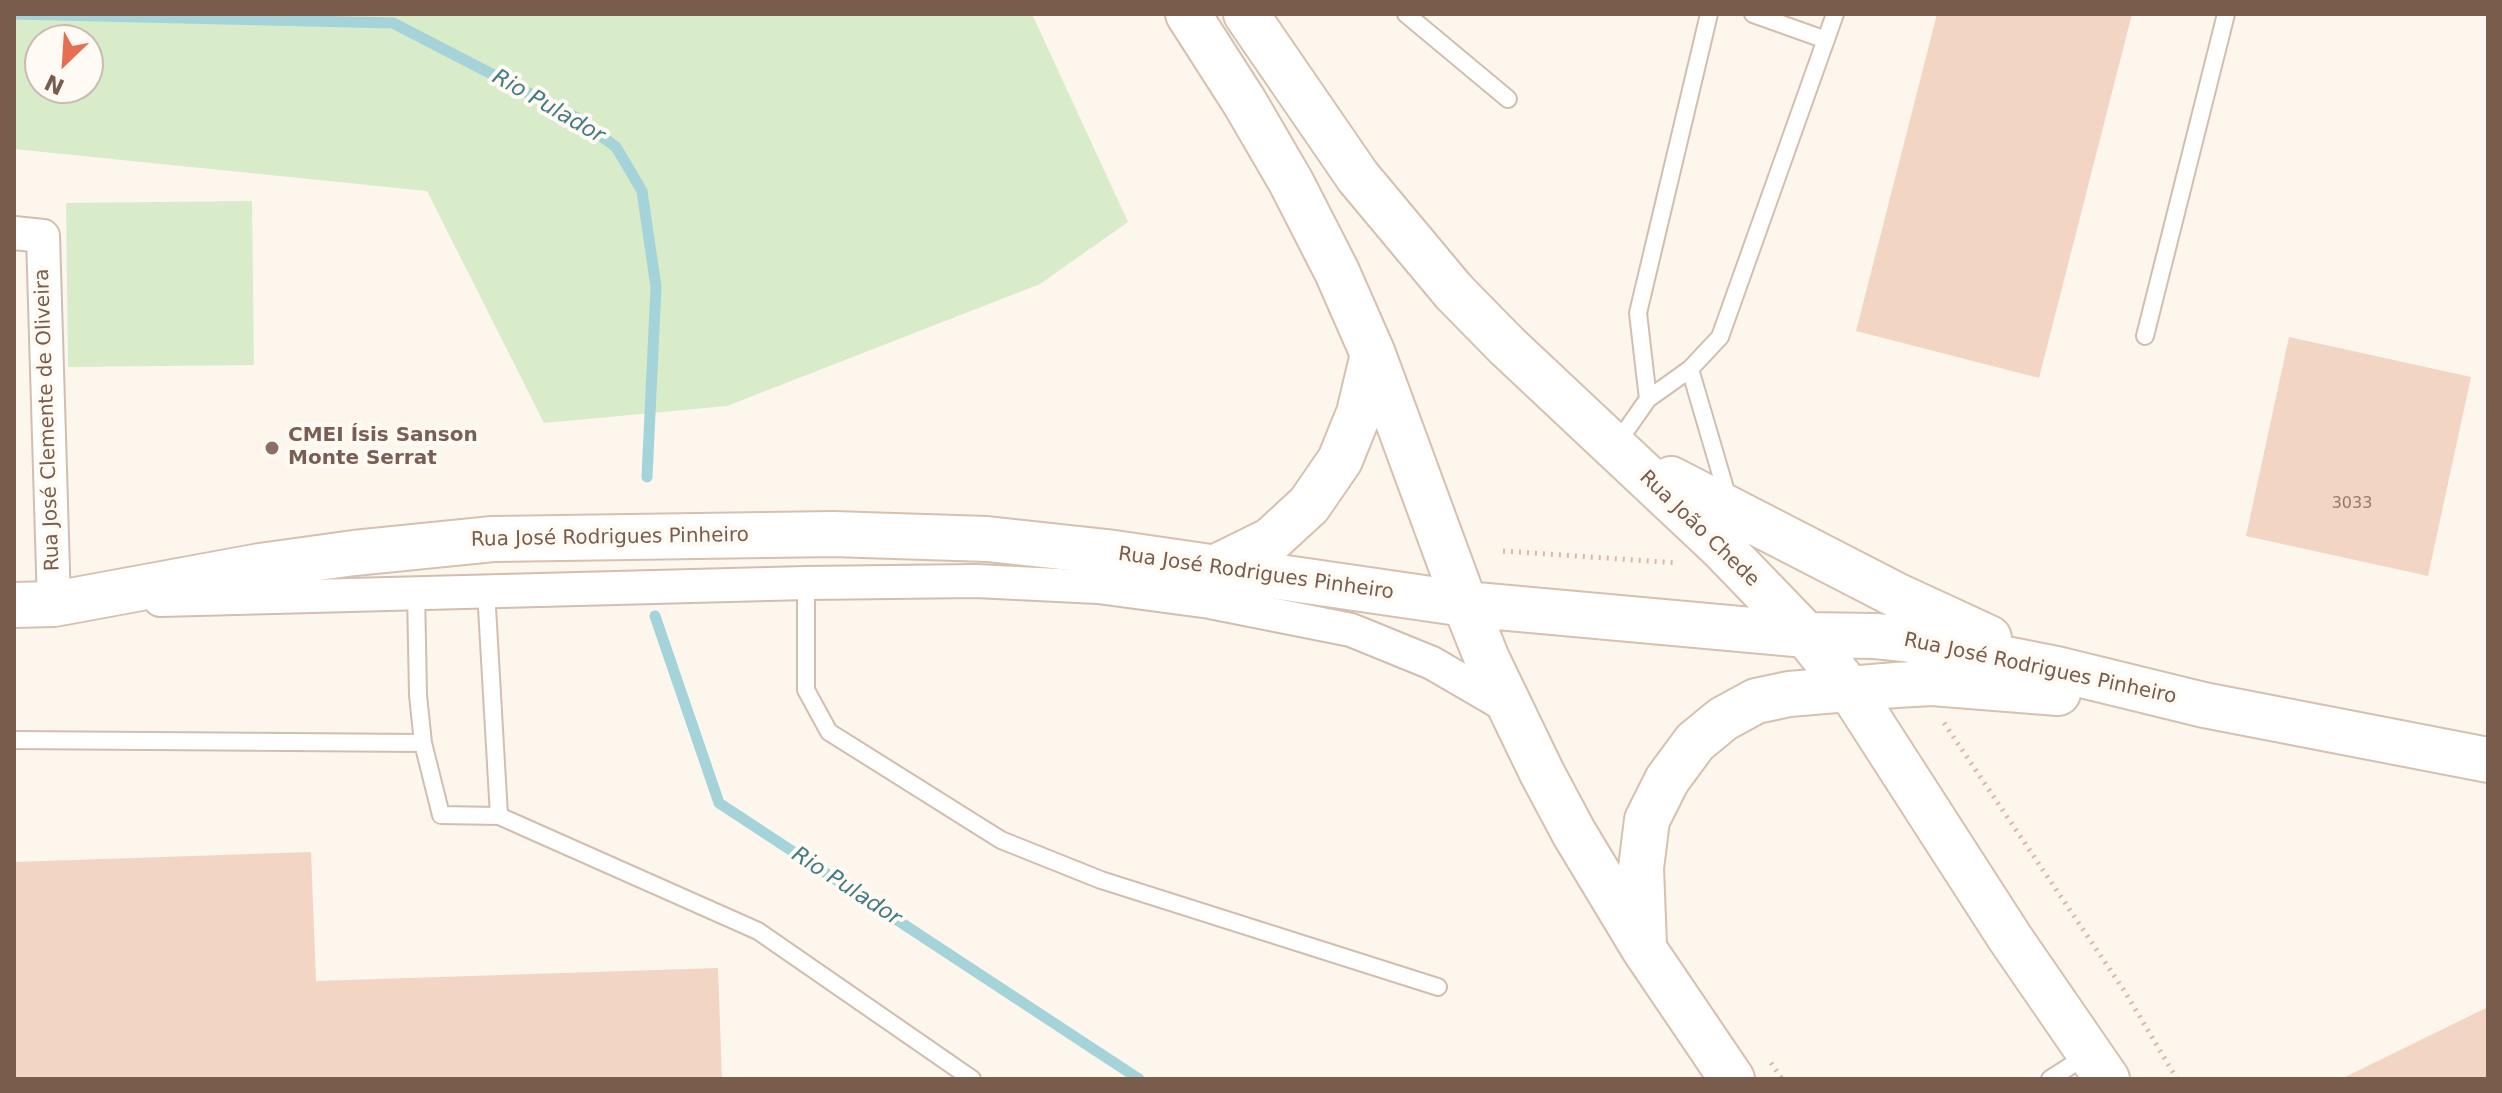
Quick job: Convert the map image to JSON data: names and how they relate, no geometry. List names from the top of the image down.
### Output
{
  "streets": {
    "main road": ["Rua João Chede", "Rua José Rodrigues Pinheiro"],
    "street": ["Rua José Clemente de Oliveira"]
  },
  "crossings": [
    ["Rua José Clemente de Oliveira", "Rua José Rodrigues Pinheiro"],
    ["Rua João Chede", "Rua José Rodrigues Pinheiro"]
  ],
  "water": ["Rio Pulador"],
  "places": ["CMEI Ísis Sanson Monte Serrat"],
  "house_numbers": ["3033"],
  "north": "bottom left"
}
